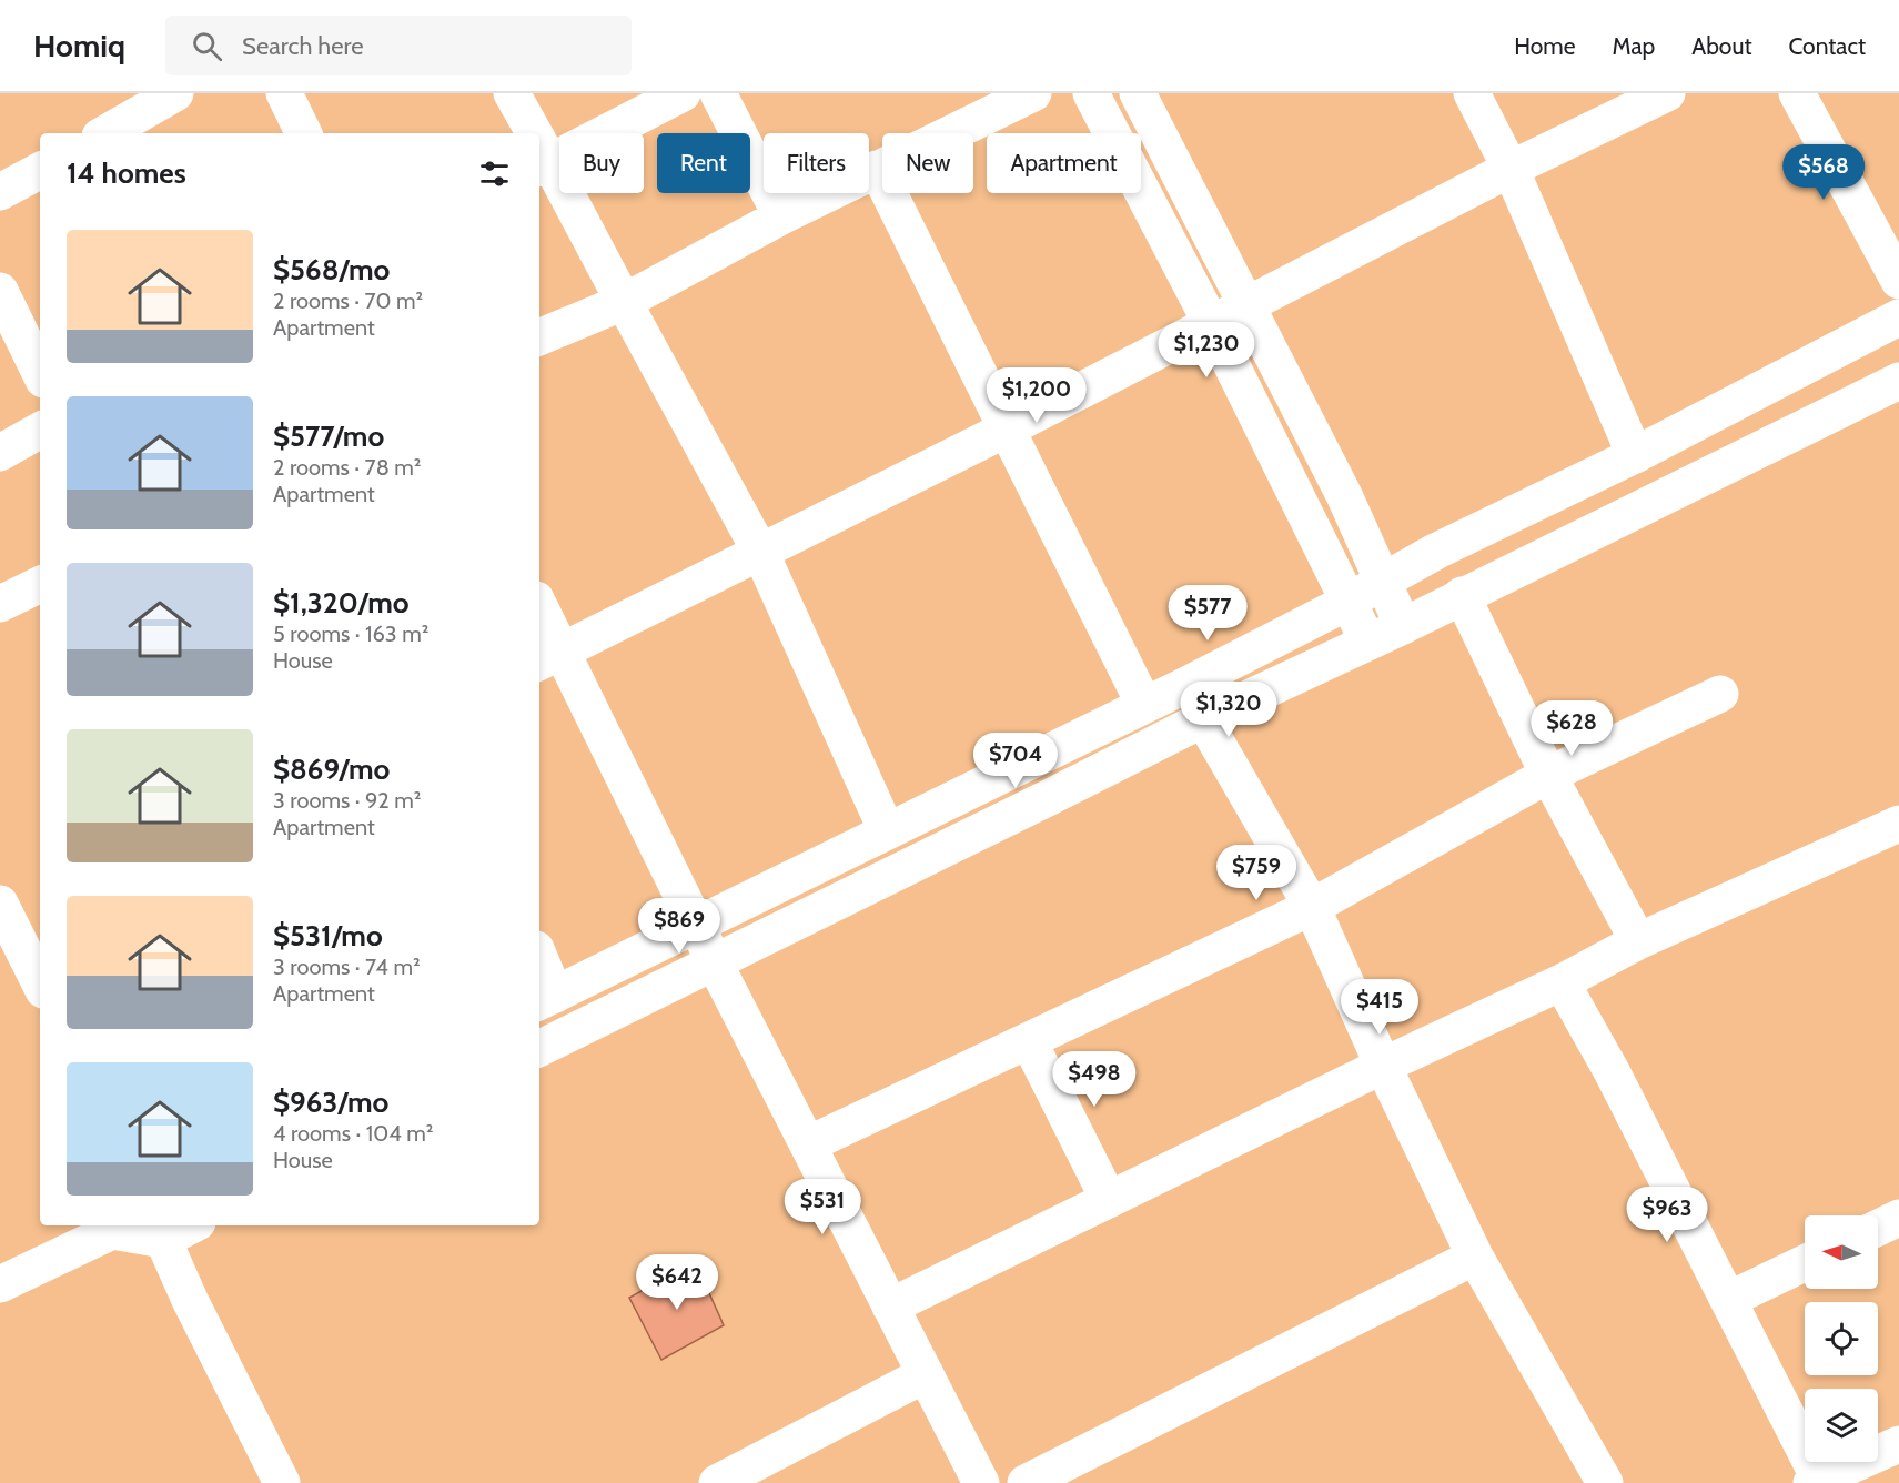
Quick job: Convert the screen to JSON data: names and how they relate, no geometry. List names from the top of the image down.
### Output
{
  "north": "left",
  "page": {
    "header": "Homiq",
    "search": "Search here",
    "nav": [
      "Home",
      "Map",
      "About",
      "Contact"
    ],
    "chip": [
      "Buy",
      "Rent",
      "Filters",
      "New",
      "Apartment"
    ],
    "heading": "14 homes",
    "price": [
      "$568",
      "$1,230",
      "$1,200",
      "$577",
      "$1,320",
      "$628",
      "$704",
      "$759",
      "$869",
      "$415",
      "$498",
      "$531",
      "$963",
      "$642"
    ],
    "list": [
      {
        "name": "$568/mo",
        "note": "2 rooms · 70 m² · Apartment"
      },
      {
        "name": "$577/mo",
        "note": "2 rooms · 78 m² · Apartment"
      },
      {
        "name": "$1,320/mo",
        "note": "5 rooms · 163 m² · House"
      },
      {
        "name": "$869/mo",
        "note": "3 rooms · 92 m² · Apartment"
      },
      {
        "name": "$531/mo",
        "note": "3 rooms · 74 m² · Apartment"
      },
      {
        "name": "$963/mo",
        "note": "4 rooms · 104 m² · House"
      }
    ]
  }
}
